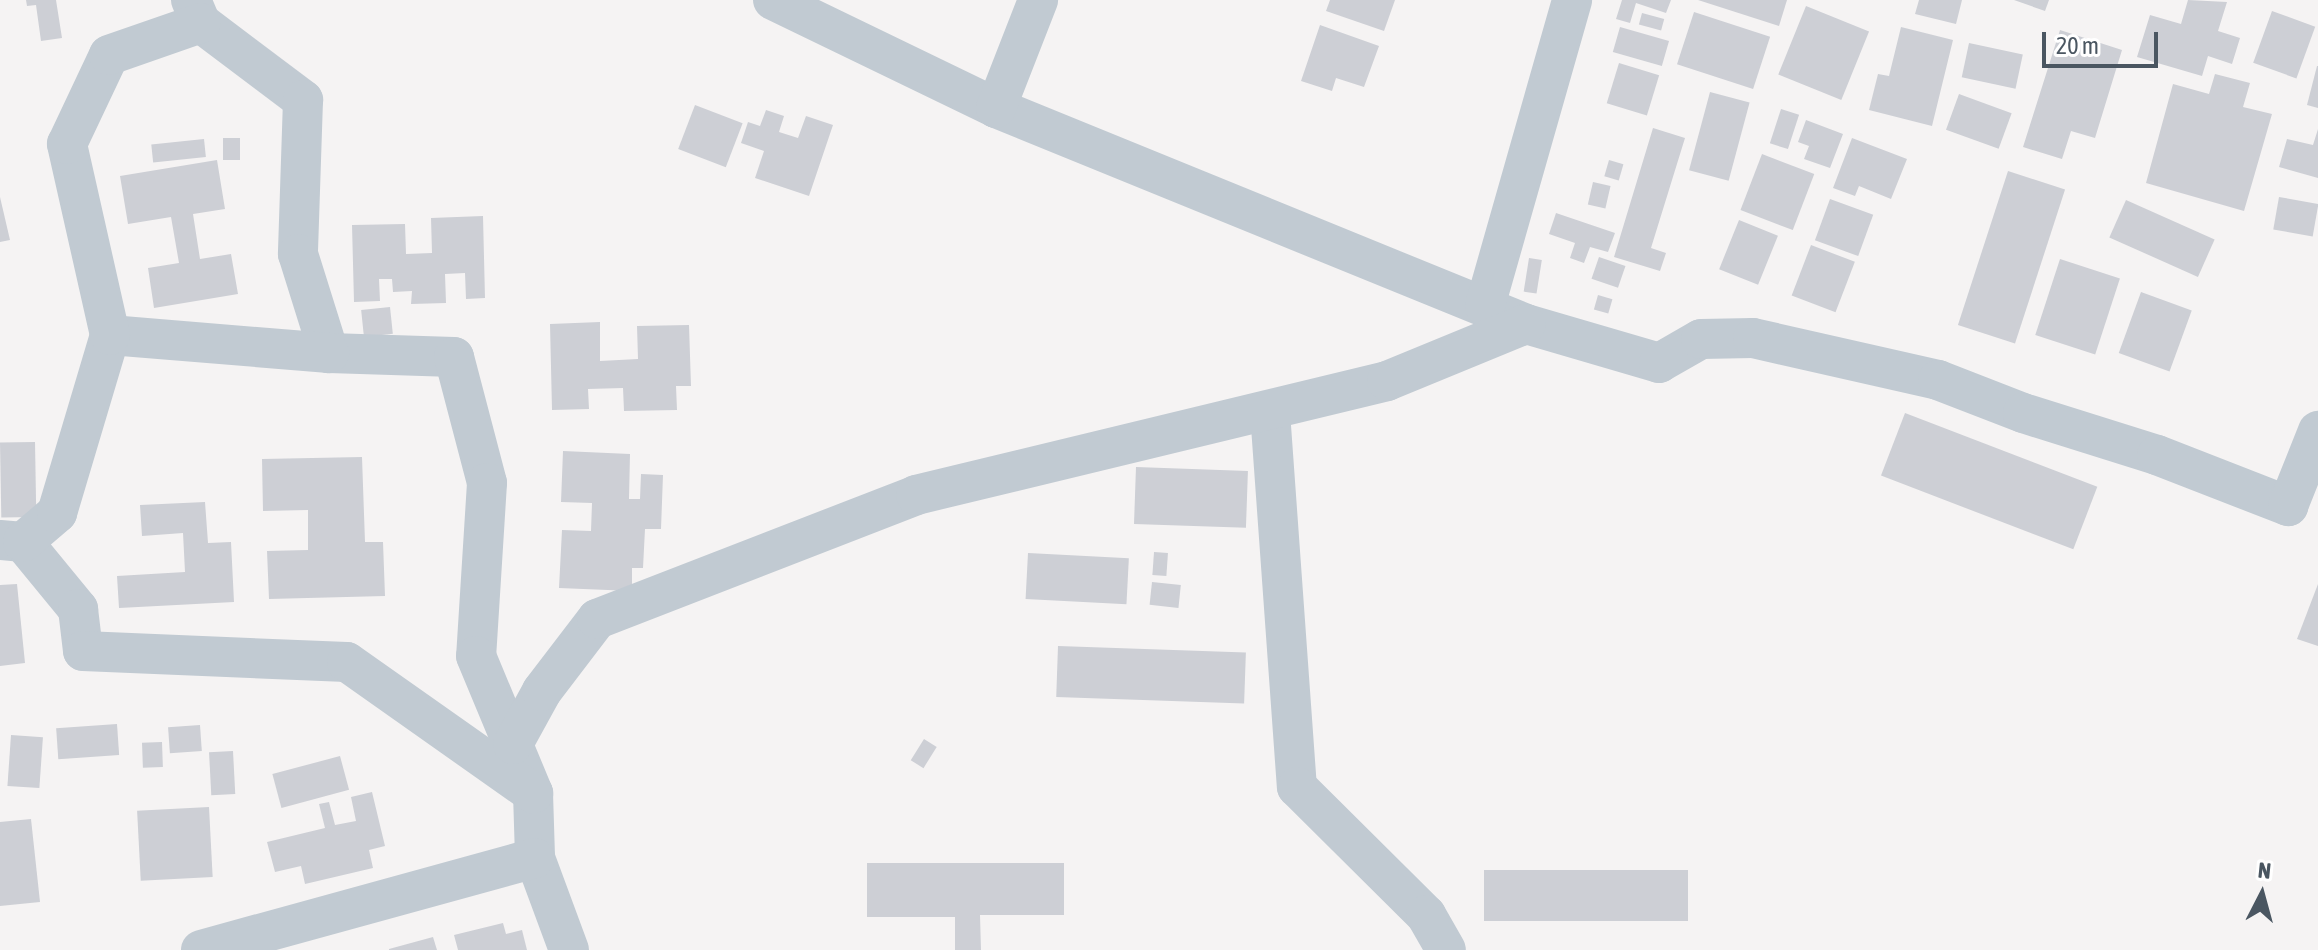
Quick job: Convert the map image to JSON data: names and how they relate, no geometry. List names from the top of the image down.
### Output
{
  "scale_bar": "20 m",
  "north": "top"
}
